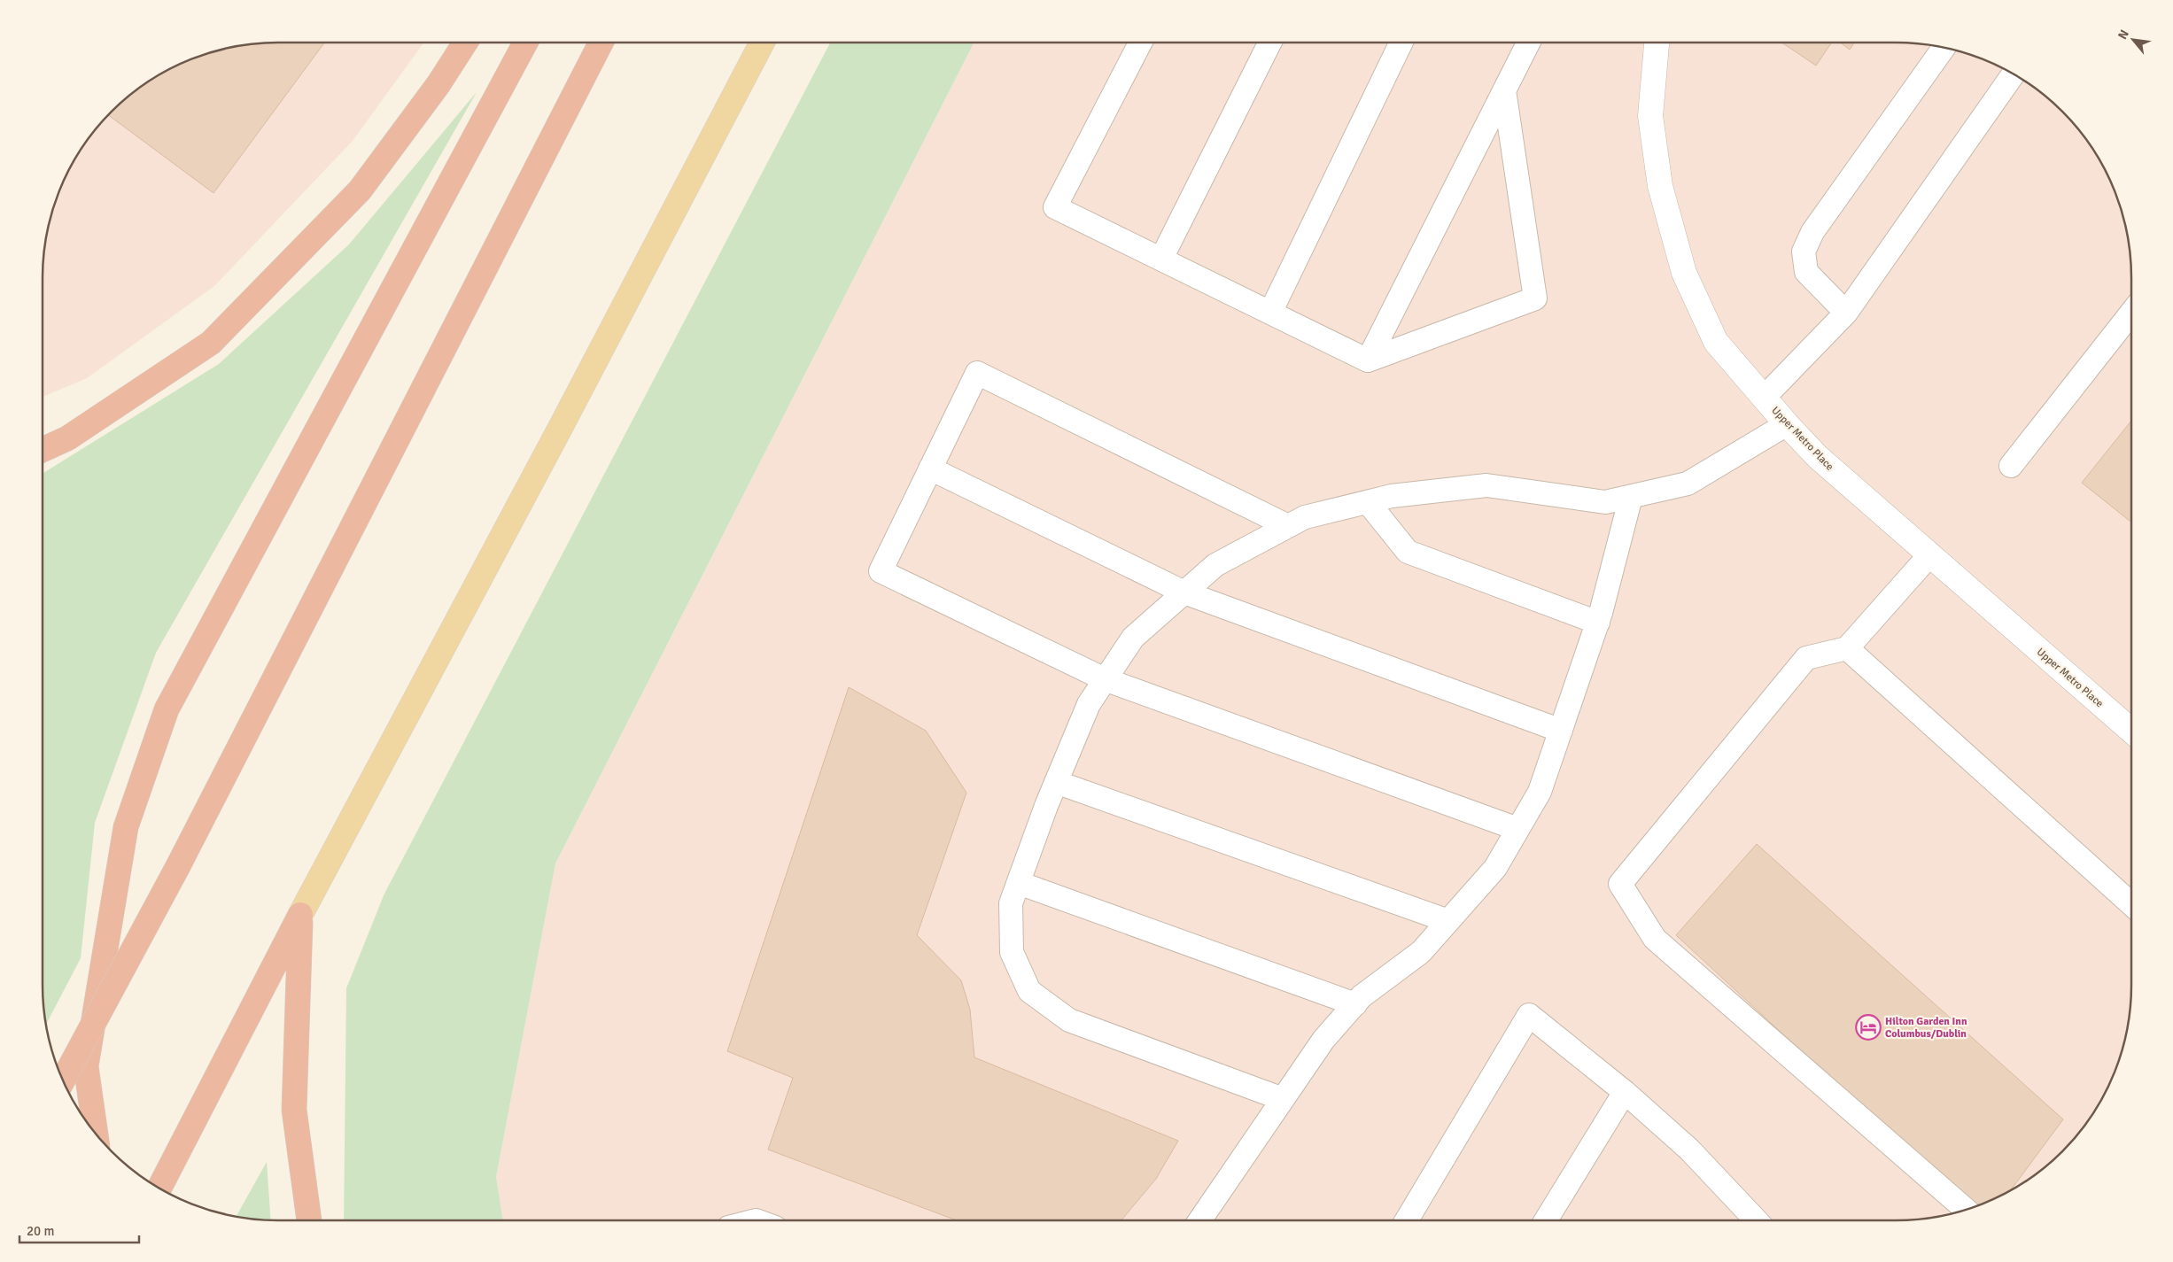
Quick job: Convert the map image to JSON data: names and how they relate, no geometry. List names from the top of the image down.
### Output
{
  "streets": {
    "street": ["Upper Metro Place"]
  },
  "places": {
    "hotel": ["Hilton Garden Inn Columbus/Dublin"]
  },
  "scale_bar": "20 m",
  "north": "top left"
}
